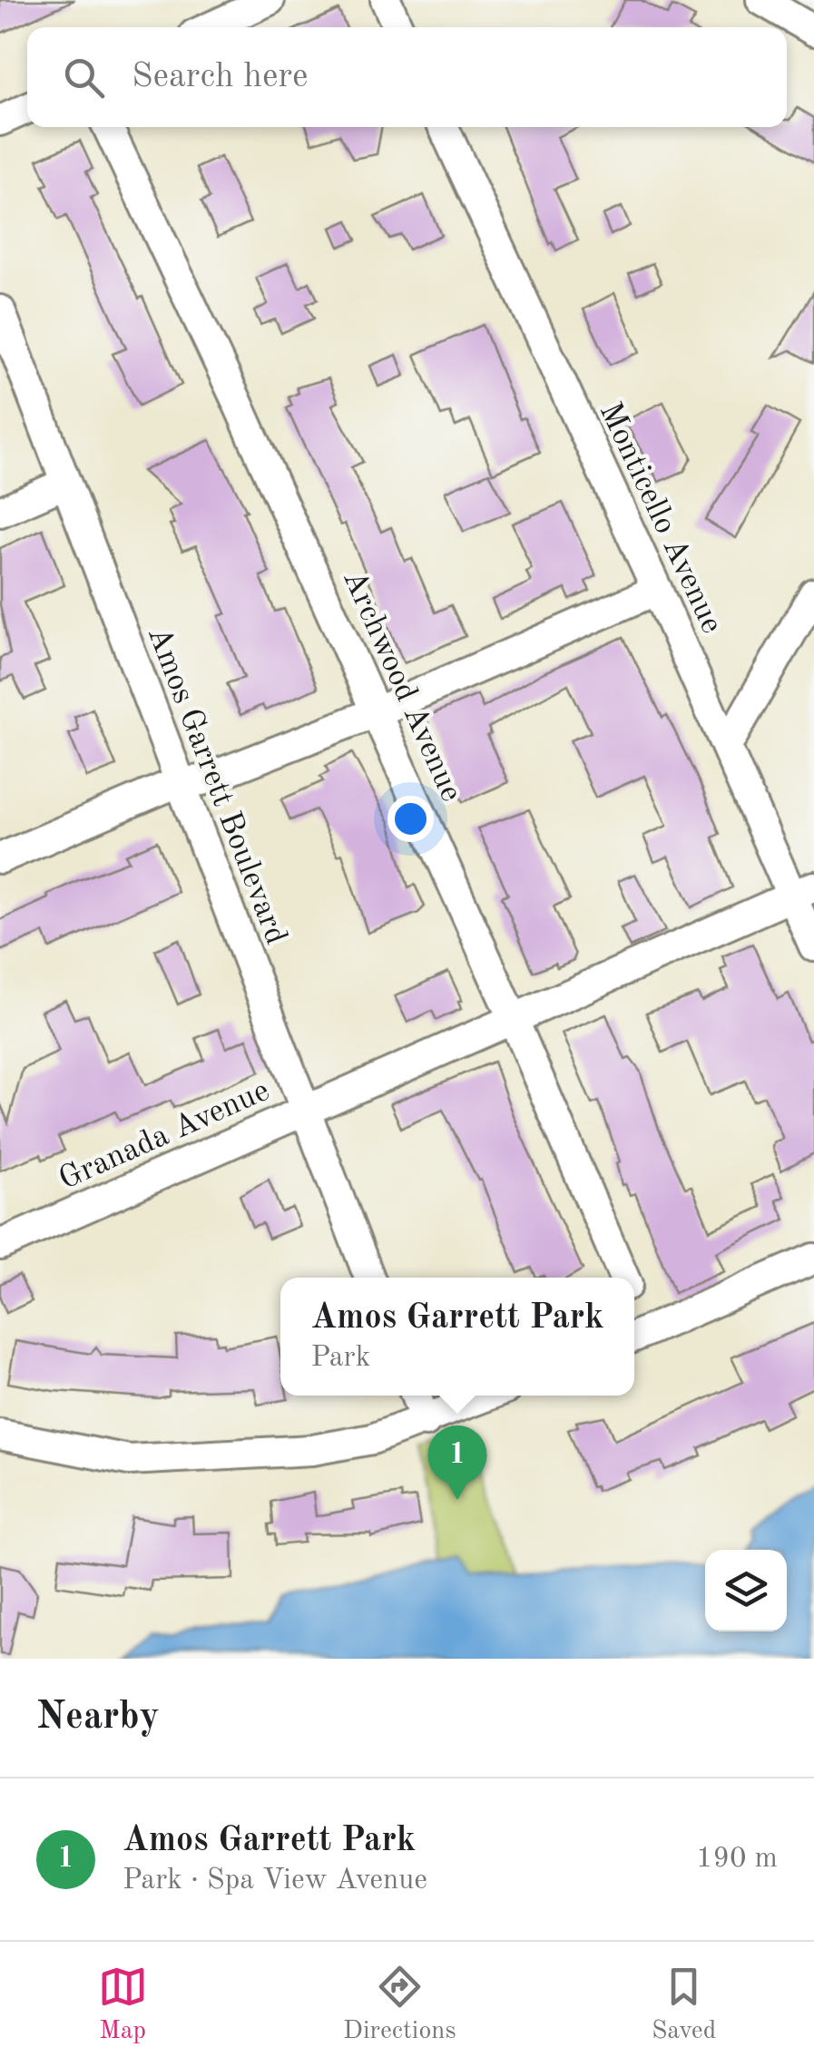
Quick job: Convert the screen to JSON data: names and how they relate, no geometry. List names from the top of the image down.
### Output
{
  "streets": {
    "street": [
      "Monticello Avenue",
      "Archwood Avenue",
      "Amos Garrett Boulevard",
      "Granada Avenue"
    ]
  },
  "crossings": [
    ["Archwood Avenue", "Granada Avenue"],
    ["Amos Garrett Boulevard", "Granada Avenue"]
  ],
  "page": {
    "search": "Search here",
    "popup": ["Amos Garrett Park", "Park"],
    "pins": "1",
    "heading": "Nearby",
    "list": [
      {
        "mark": "1",
        "name": "Amos Garrett Park",
        "note": "Park · Spa View Avenue",
        "value": "190 m"
      }
    ],
    "nav": ["Map", "Directions", "Saved"]
  }
}
